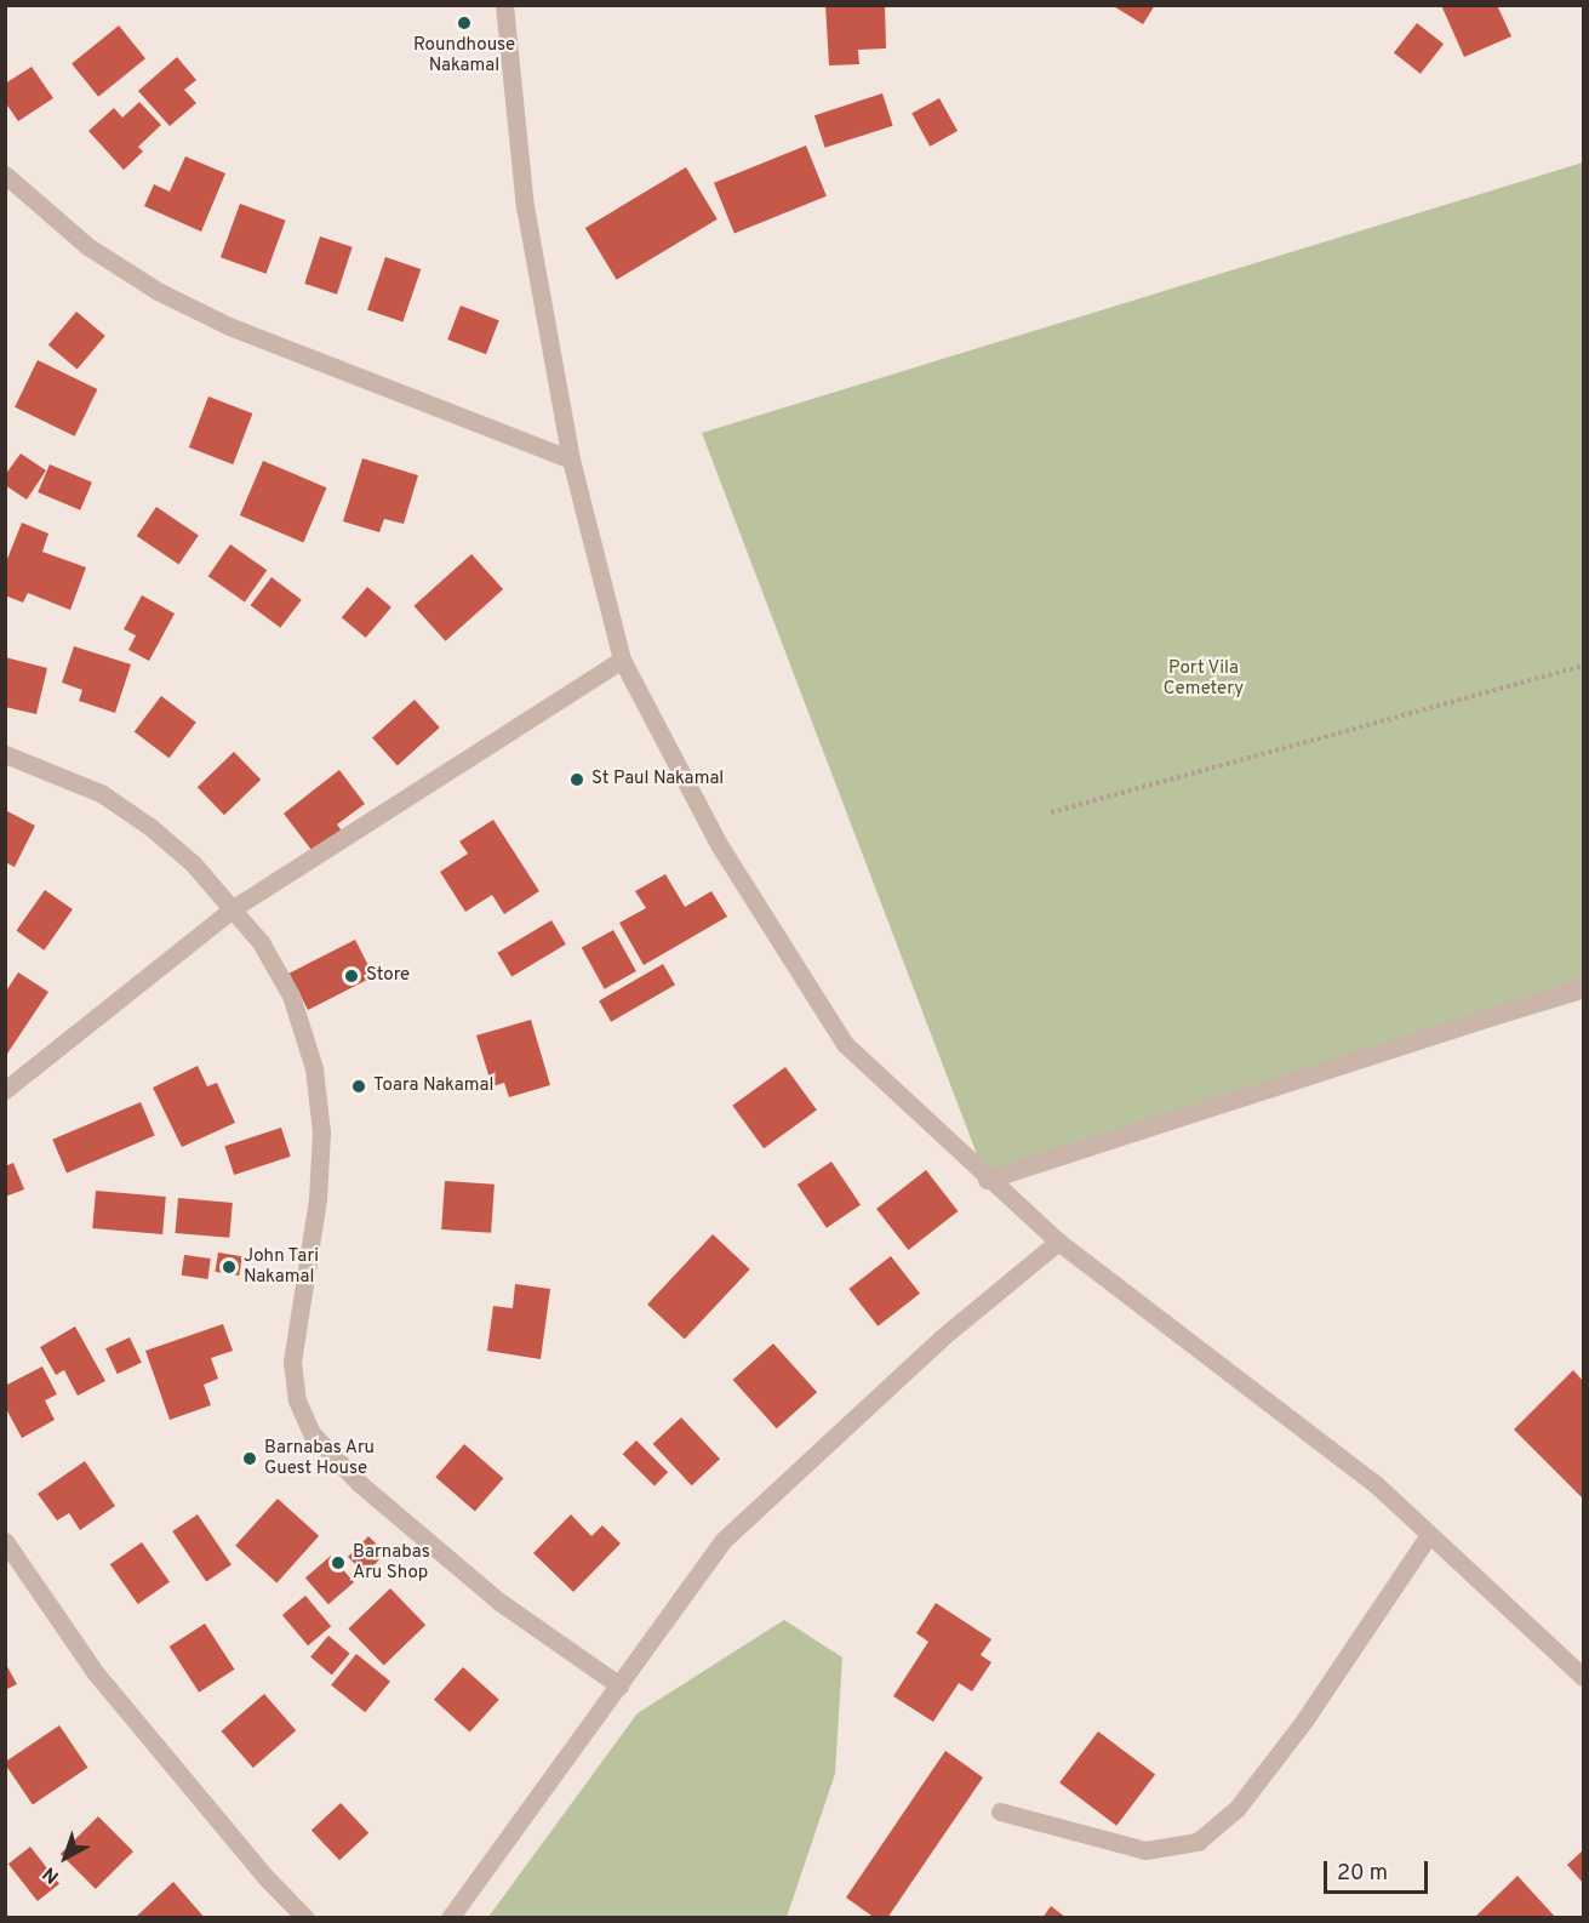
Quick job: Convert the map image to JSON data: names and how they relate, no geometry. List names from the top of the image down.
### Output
{
  "parks": ["Port Vila Cemetery"],
  "places": [
    "Roundhouse Nakamal",
    "St Paul Nakamal",
    "Store",
    "Toara Nakamal",
    "John Tari Nakamal",
    "Barnabas Aru Guest House",
    "Barnabas Aru Shop"
  ],
  "scale_bar": "20 m",
  "north": "bottom left"
}
